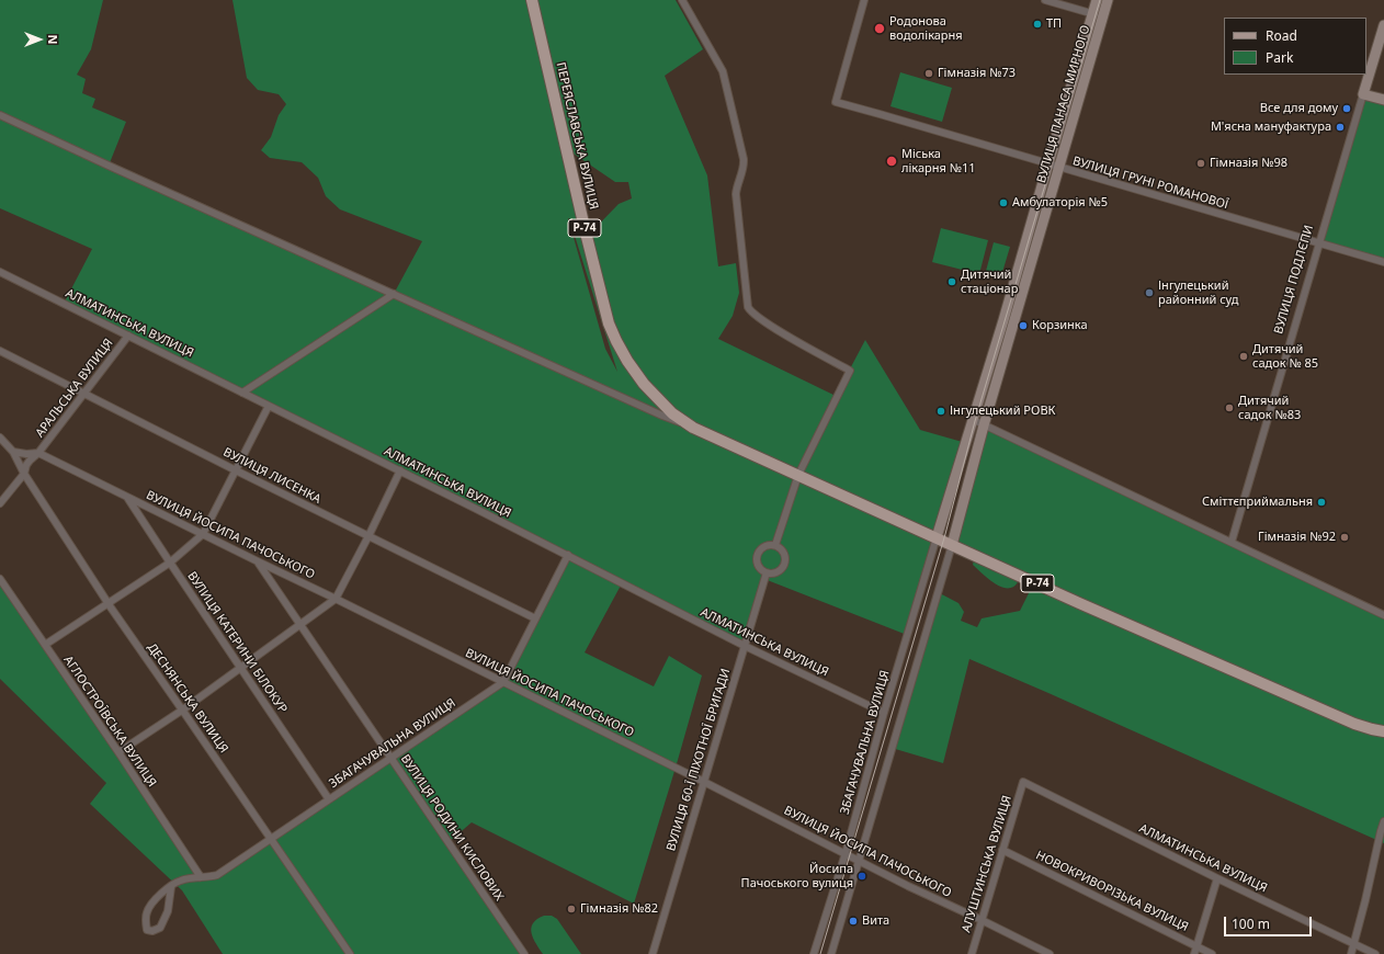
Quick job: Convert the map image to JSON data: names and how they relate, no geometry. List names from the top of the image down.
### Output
{
  "streets": {
    "main road": [
      "ВУЛИЦЯ ПАНАСА МИРНОГО",
      "ПЕРЕЯСЛАВСЬКА ВУЛИЦЯ",
      "Р-74",
      "ВУЛИЦЯ ПОДЛЄПИ"
    ],
    "street": [
      "ВУЛИЦЯ ГРУНІ РОМАНОВОЇ",
      "АЛМАТИНСЬКА ВУЛИЦЯ",
      "АРАЛЬСЬКА ВУЛИЦЯ",
      "ВУЛИЦЯ ЛИСЕНКА",
      "ВУЛИЦЯ ЙОСИПА ПАЧОСЬКОГО",
      "ВУЛИЦЯ КАТЕРИНИ БІЛОКУР",
      "ДЕСНЯНСЬКА ВУЛИЦЯ",
      "АГЛОСТРОЇВСЬКА ВУЛИЦЯ",
      "ЗБАГАЧУВАЛЬНА ВУЛИЦЯ",
      "ВУЛИЦЯ 60-Ї ПІХОТНОЇ БРИГАДИ",
      "ВУЛИЦЯ РОДИНИ КИСЛОВИХ",
      "АЛУШТИНСЬКА ВУЛИЦЯ",
      "НОВОКРИВОРІЗЬКА ВУЛИЦЯ"
    ]
  },
  "crossings": [
    ["ВУЛИЦЯ ПАНАСА МИРНОГО", "ВУЛИЦЯ ГРУНІ РОМАНОВОЇ"],
    ["ВУЛИЦЯ ПАНАСА МИРНОГО", "Р-74"],
    ["ВУЛИЦЯ ПАНАСА МИРНОГО", "ЗБАГАЧУВАЛЬНА ВУЛИЦЯ"],
    ["ПЕРЕЯСЛАВСЬКА ВУЛИЦЯ", "Р-74"],
    ["ВУЛИЦЯ ГРУНІ РОМАНОВОЇ", "ВУЛИЦЯ ПОДЛЄПИ"],
    ["Р-74", "ЗБАГАЧУВАЛЬНА ВУЛИЦЯ"],
    ["АЛМАТИНСЬКА ВУЛИЦЯ", "АРАЛЬСЬКА ВУЛИЦЯ"],
    ["АЛМАТИНСЬКА ВУЛИЦЯ", "ЗБАГАЧУВАЛЬНА ВУЛИЦЯ"],
    ["АЛМАТИНСЬКА ВУЛИЦЯ", "ВУЛИЦЯ 60-Ї ПІХОТНОЇ БРИГАДИ"],
    ["АЛМАТИНСЬКА ВУЛИЦЯ", "АЛУШТИНСЬКА ВУЛИЦЯ"],
    ["АРАЛЬСЬКА ВУЛИЦЯ", "ВУЛИЦЯ ЛИСЕНКА"],
    ["АРАЛЬСЬКА ВУЛИЦЯ", "ВУЛИЦЯ ЙОСИПА ПАЧОСЬКОГО"],
    ["АРАЛЬСЬКА ВУЛИЦЯ", "ДЕСНЯНСЬКА ВУЛИЦЯ"],
    ["ВУЛИЦЯ ЛИСЕНКА", "ЗБАГАЧУВАЛЬНА ВУЛИЦЯ"],
    ["ВУЛИЦЯ ЙОСИПА ПАЧОСЬКОГО", "ВУЛИЦЯ КАТЕРИНИ БІЛОКУР"],
    ["ВУЛИЦЯ ЙОСИПА ПАЧОСЬКОГО", "ЗБАГАЧУВАЛЬНА ВУЛИЦЯ"],
    ["ВУЛИЦЯ ЙОСИПА ПАЧОСЬКОГО", "ВУЛИЦЯ 60-Ї ПІХОТНОЇ БРИГАДИ"],
    ["ВУЛИЦЯ ЙОСИПА ПАЧОСЬКОГО", "ВУЛИЦЯ РОДИНИ КИСЛОВИХ"],
    ["ВУЛИЦЯ ЙОСИПА ПАЧОСЬКОГО", "АЛУШТИНСЬКА ВУЛИЦЯ"],
    ["ВУЛИЦЯ КАТЕРИНИ БІЛОКУР", "ЗБАГАЧУВАЛЬНА ВУЛИЦЯ"],
    ["ДЕСНЯНСЬКА ВУЛИЦЯ", "ЗБАГАЧУВАЛЬНА ВУЛИЦЯ"],
    ["АГЛОСТРОЇВСЬКА ВУЛИЦЯ", "ЗБАГАЧУВАЛЬНА ВУЛИЦЯ"],
    ["ЗБАГАЧУВАЛЬНА ВУЛИЦЯ", "ВУЛИЦЯ РОДИНИ КИСЛОВИХ"],
    ["АЛУШТИНСЬКА ВУЛИЦЯ", "НОВОКРИВОРІЗЬКА ВУЛИЦЯ"]
  ],
  "places": [
    "ТП",
    "Родонова водолікарня",
    "Гімназія №73",
    "Все для дому",
    "М'ясна мануфактура",
    "Міська лікарня №11",
    "Гімназія №98",
    "Амбулаторія №5",
    "Дитячий стаціонар",
    "Інгулецький районний суд",
    "Корзинка",
    "Дитячий садок № 85",
    "Дитячий садок №83",
    "Інгулецький РОВК",
    "Сміттєприймальня",
    "Гімназія №92",
    "Йосипа Пачоського вулиця",
    "Гімназія №82",
    "Вита"
  ],
  "legend": ["Road", "Park"],
  "scale_bar": "100 m",
  "north": "right"
}
